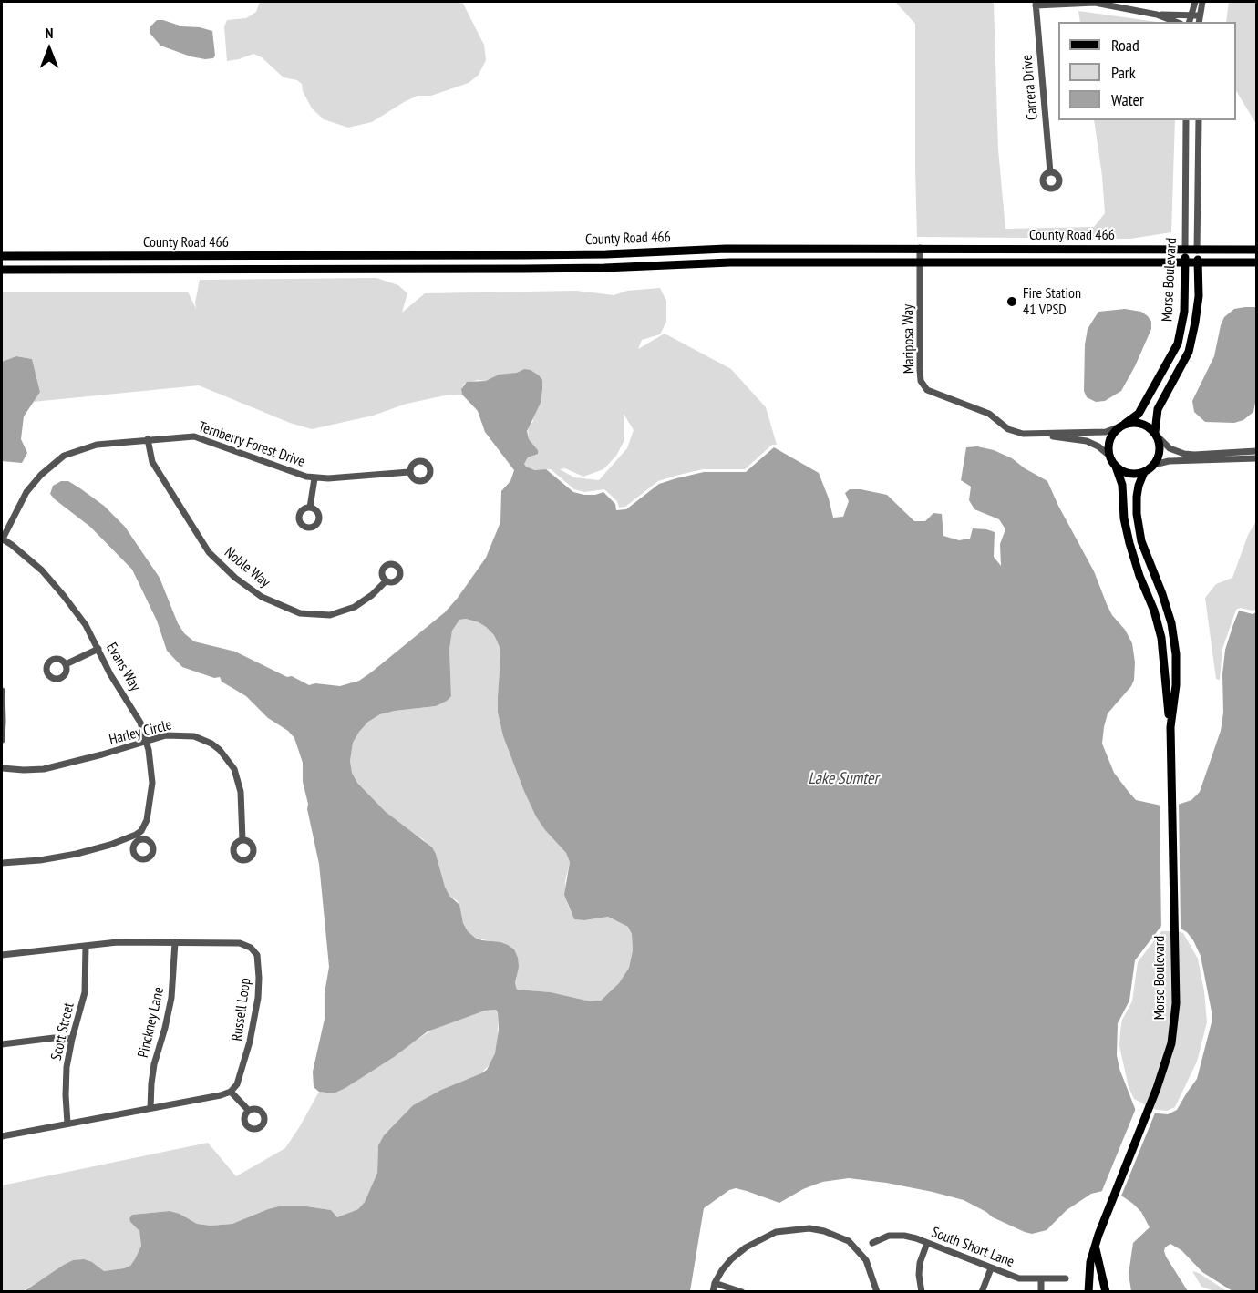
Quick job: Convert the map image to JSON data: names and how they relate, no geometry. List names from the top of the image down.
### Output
{
  "streets": {
    "main road": ["County Road 466", "Morse Boulevard"],
    "street": [
      "Carrera Drive",
      "Mariposa Way",
      "Ternberry Forest Drive",
      "Noble Way",
      "Evans Way",
      "Harley Circle",
      "Russell Loop",
      "Pinckney Lane",
      "Scott Street",
      "South Short Lane"
    ]
  },
  "crossings": [
    ["County Road 466", "Morse Boulevard"],
    ["County Road 466", "Mariposa Way"],
    ["Morse Boulevard", "Mariposa Way"],
    ["Ternberry Forest Drive", "Noble Way"],
    ["Ternberry Forest Drive", "Evans Way"],
    ["Evans Way", "Harley Circle"],
    ["Russell Loop", "Pinckney Lane"],
    ["Russell Loop", "Scott Street"]
  ],
  "water": ["Lake Sumter"],
  "places": ["Fire Station 41 VPSD"],
  "legend": ["Road", "Park", "Water"],
  "north": "top"
}
